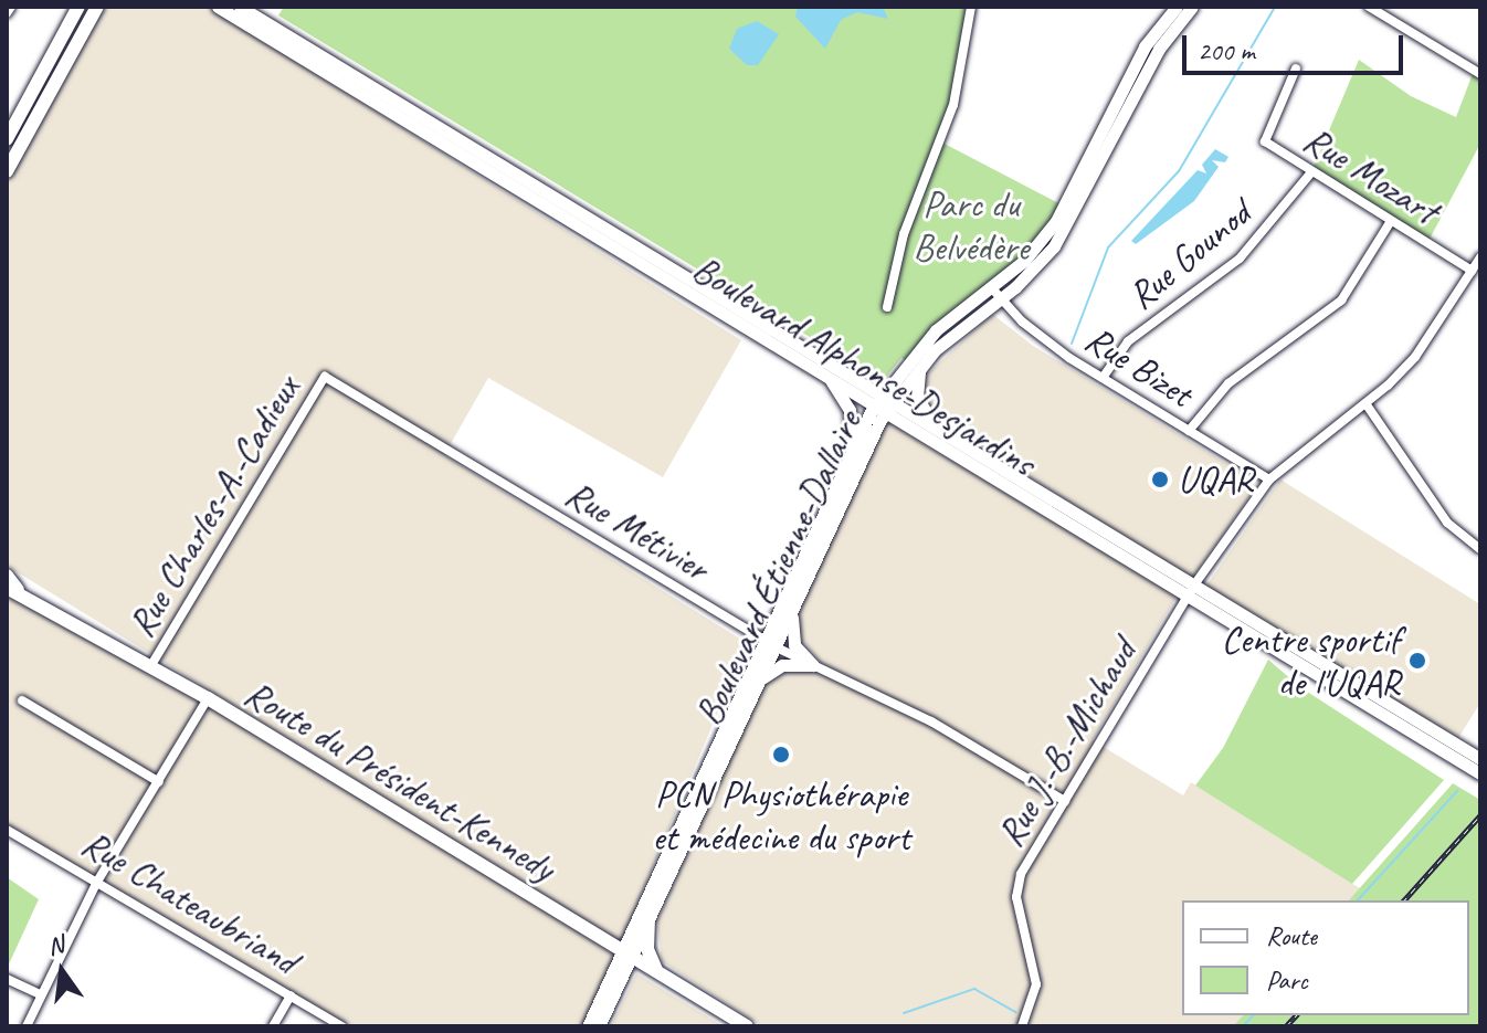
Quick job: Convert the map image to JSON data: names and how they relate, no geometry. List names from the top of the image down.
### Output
{
  "streets": {
    "main road": ["Boulevard Alphonse-Desjardins", "Boulevard Étienne-Dallaire", "Route du Président-Kennedy"],
    "street": [
      "Rue Mozart",
      "Rue Gounod",
      "Rue Bizet",
      "Rue Charles-A.-Cadieux",
      "Rue Métivier",
      "Rue J.-B.-Michaud",
      "Rue Chateaubriand"
    ]
  },
  "crossings": [
    ["Rue Mozart", "Rue Gounod"],
    ["Rue Mozart", "Rue J.-B.-Michaud"],
    ["Rue Gounod", "Rue Bizet"],
    ["Boulevard Alphonse-Desjardins", "Boulevard Étienne-Dallaire"],
    ["Boulevard Alphonse-Desjardins", "Rue J.-B.-Michaud"],
    ["Rue Bizet", "Boulevard Étienne-Dallaire"],
    ["Rue Bizet", "Rue J.-B.-Michaud"],
    ["Rue Charles-A.-Cadieux", "Rue Métivier"],
    ["Rue Charles-A.-Cadieux", "Route du Président-Kennedy"],
    ["Rue Métivier", "Boulevard Étienne-Dallaire"],
    ["Rue Métivier", "Rue J.-B.-Michaud"],
    ["Boulevard Étienne-Dallaire", "Route du Président-Kennedy"]
  ],
  "parks": ["Parc du Belvédère"],
  "places": ["UQAR", "Centre sportif de l'UQAR", "PCN Physiothérapie et médecine du sport"],
  "legend": ["Route", "Parc"],
  "scale_bar": "200 m",
  "north": "top"
}
